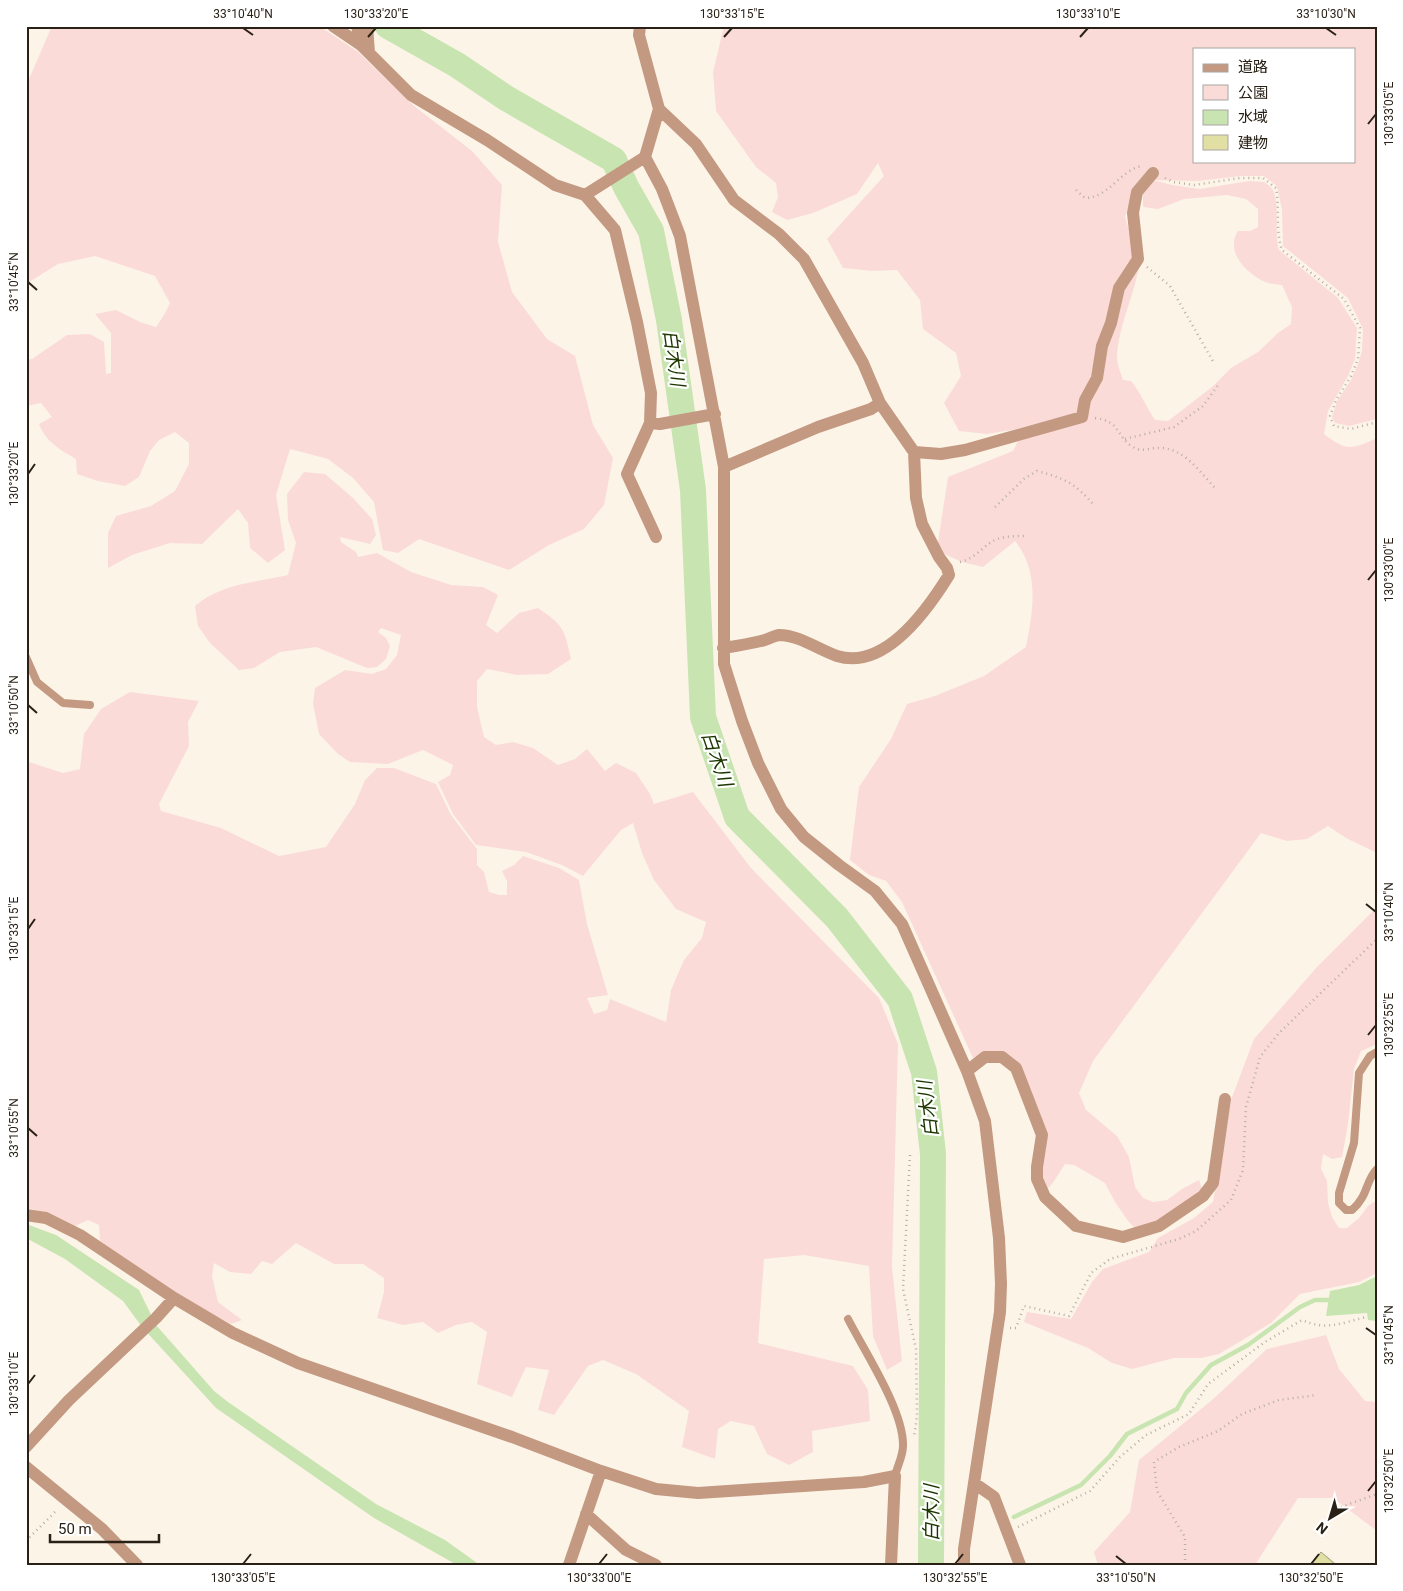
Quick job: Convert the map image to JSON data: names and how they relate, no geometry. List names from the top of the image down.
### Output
{
  "water": ["白木川"],
  "legend": [
    "道路",
    "公園",
    "水域",
    "建物"
  ],
  "scale_bar": "50 m",
  "north": "bottom left",
  "coordinates": [
    "33°10'40\"N",
    "130°33'20\"E",
    "130°33'15\"E",
    "130°33'10\"E",
    "33°10'30\"N",
    "130°33'05\"E",
    "33°10'45\"N",
    "130°33'00\"E",
    "33°10'50\"N",
    "130°32'55\"E",
    "33°10'55\"N",
    "130°32'50\"E"
  ]
}
